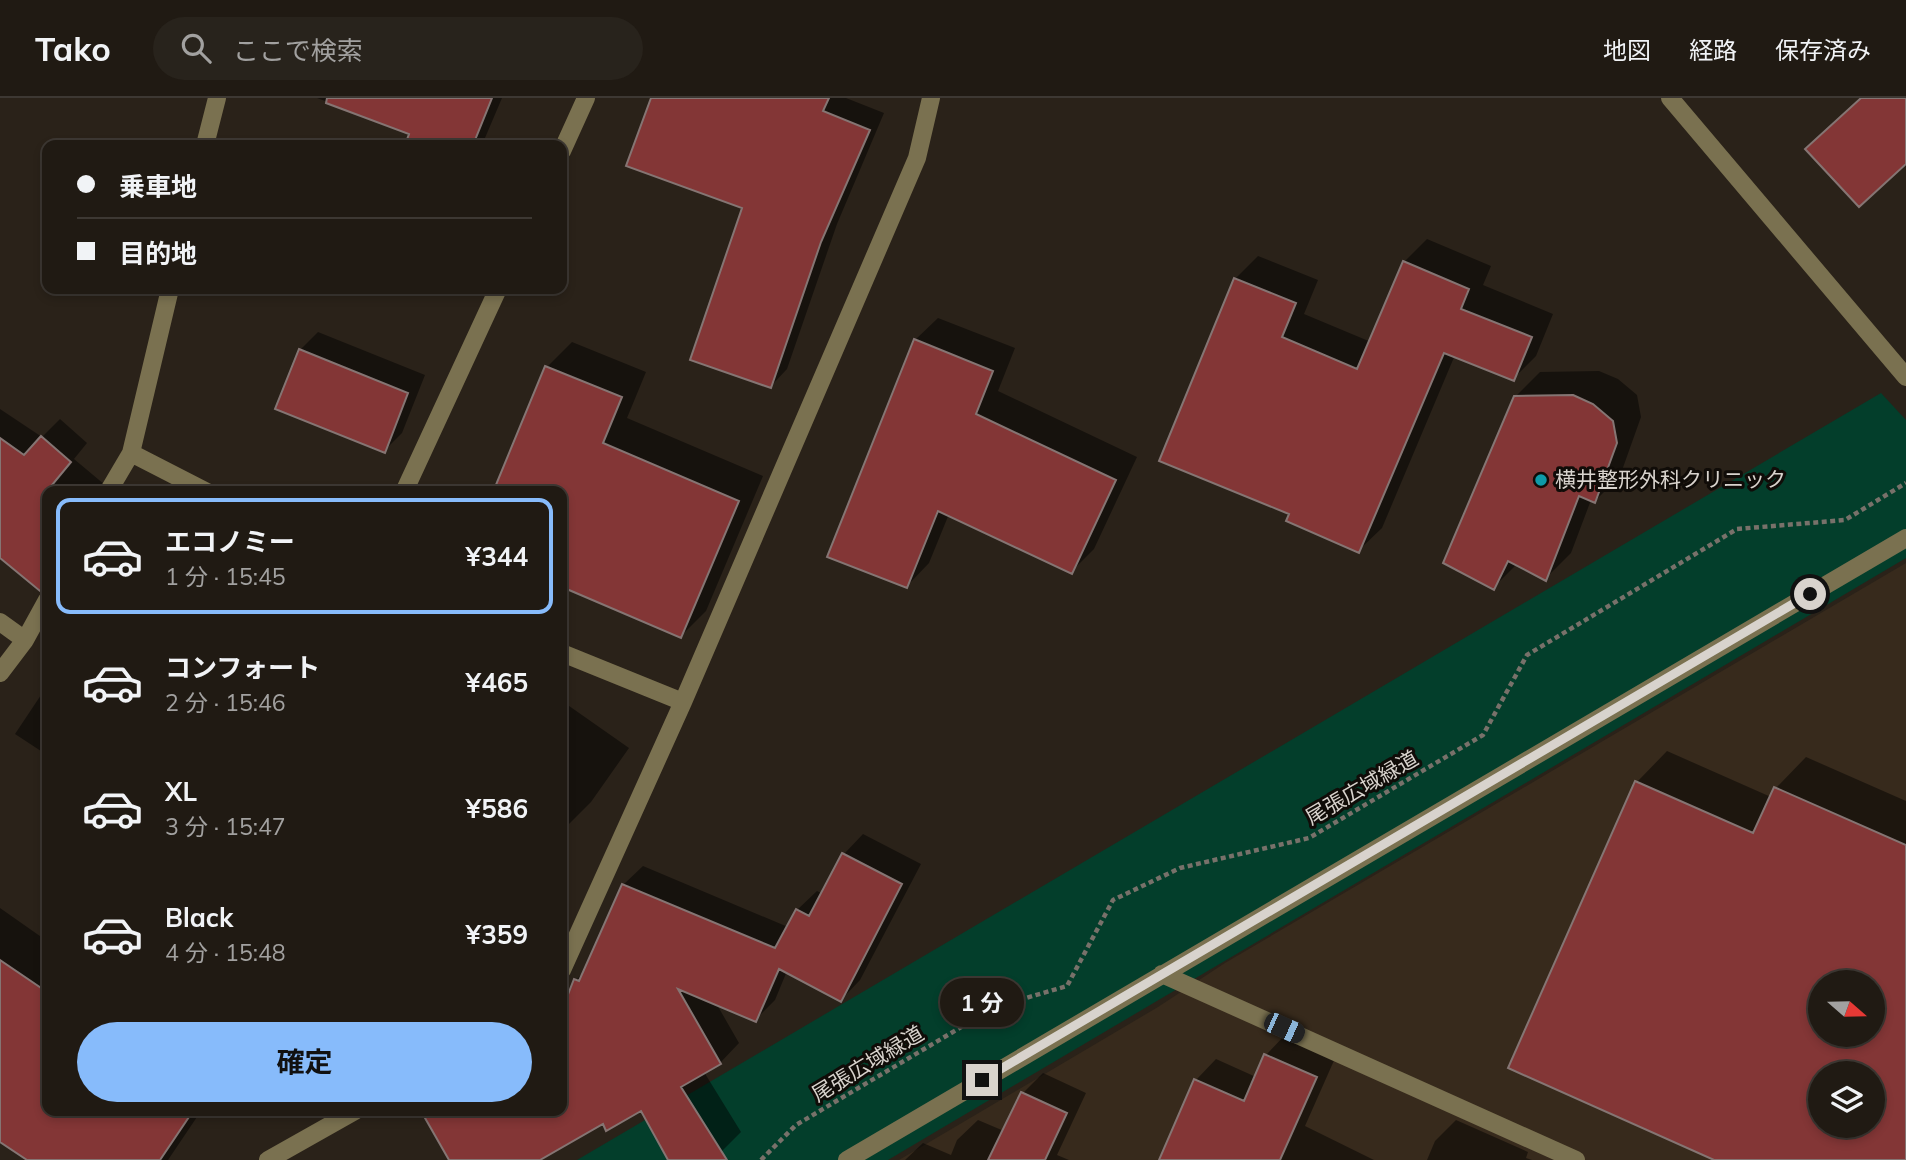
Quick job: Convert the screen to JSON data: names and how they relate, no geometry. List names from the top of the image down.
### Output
{
  "streets": {
    "path": ["尾張広域緑道"]
  },
  "places": ["横井整形外科クリニック"],
  "north": "right",
  "page": {
    "header": "Tako",
    "search": "ここで検索",
    "nav": ["地図", "経路", "保存済み"],
    "banner": ["乗車地", "目的地"],
    "list": [
      {
        "name": "エコノミー",
        "note": "1 分 · 15:45",
        "value": "¥344"
      },
      {
        "name": "コンフォート",
        "note": "2 分 · 15:46",
        "value": "¥465"
      },
      {
        "name": "XL",
        "note": "3 分 · 15:47",
        "value": "¥586"
      },
      {
        "name": "Black",
        "note": "4 分 · 15:48",
        "value": "¥359"
      }
    ],
    "bubble": "1 分",
    "buttons": "確定"
  }
}
